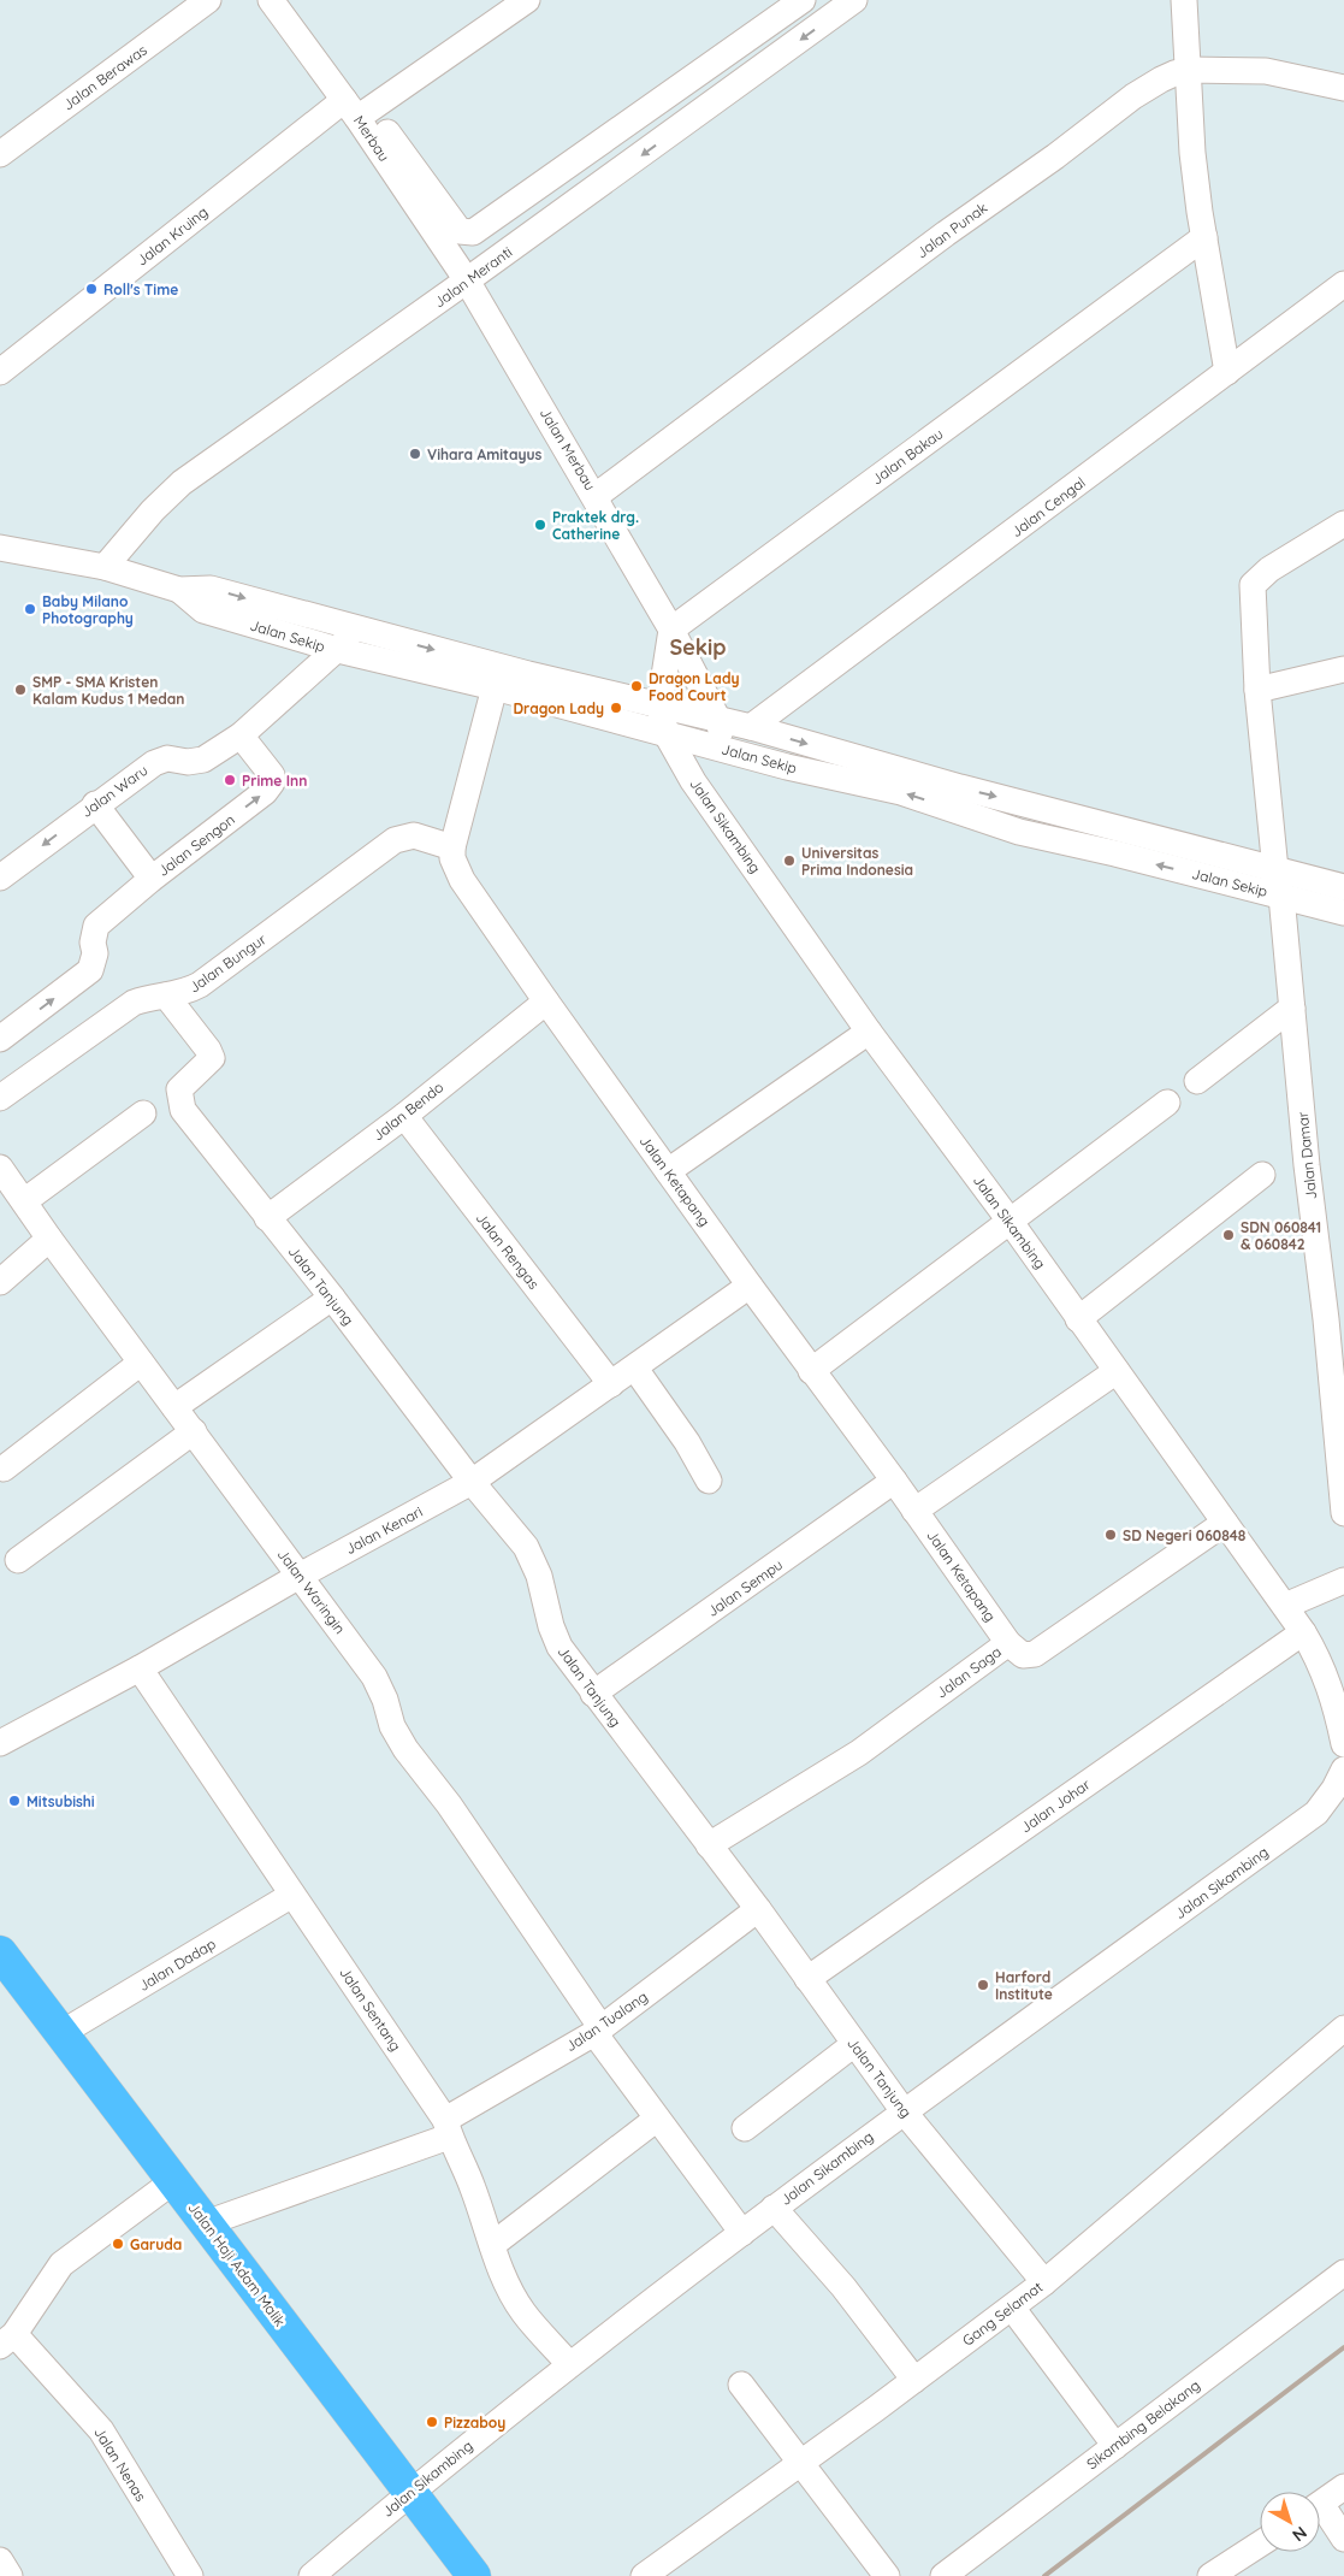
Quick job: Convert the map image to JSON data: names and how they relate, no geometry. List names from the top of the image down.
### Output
{
  "streets": {
    "main road": ["Jalan Haji Adam Malik"],
    "street": [
      "Jalan Berawas",
      "Merbau",
      "Jalan Punak",
      "Jalan Kruing",
      "Jalan Meranti",
      "Jalan Merbau",
      "Jalan Bakau",
      "Jalan Cengal",
      "Jalan Sekip",
      "Jalan Waru",
      "Jalan Sikambing",
      "Jalan Sengon",
      "Jalan Bungur",
      "Jalan Bendo",
      "Jalan Damar",
      "Jalan Ketapang",
      "Jalan Rengas",
      "Jalan Tanjung",
      "Jalan Kenari",
      "Jalan Sempu",
      "Jalan Waringin",
      "Jalan Saga",
      "Jalan Johar",
      "Jalan Dadap",
      "Jalan Sentang",
      "Jalan Tualang",
      "Gang Selamat",
      "Sikambing Belakang",
      "Jalan Nenas"
    ]
  },
  "crossings": [
    ["Merbau", "Jalan Kruing"],
    ["Merbau", "Jalan Meranti"],
    ["Merbau", "Jalan Merbau"],
    ["Jalan Punak", "Jalan Merbau"],
    ["Jalan Meranti", "Jalan Merbau"],
    ["Jalan Meranti", "Jalan Sekip"],
    ["Jalan Merbau", "Jalan Bakau"],
    ["Jalan Merbau", "Jalan Sekip"],
    ["Jalan Cengal", "Jalan Sekip"],
    ["Jalan Sekip", "Jalan Sikambing"],
    ["Jalan Sekip", "Jalan Damar"],
    ["Jalan Waru", "Jalan Sengon"],
    ["Jalan Sikambing", "Jalan Tanjung"],
    ["Jalan Sikambing", "Jalan Waringin"],
    ["Jalan Sikambing", "Jalan Saga"],
    ["Jalan Sikambing", "Jalan Johar"],
    ["Jalan Sikambing", "Jalan Sentang"],
    ["Jalan Sikambing", "Jalan Haji Adam Malik"],
    ["Jalan Bungur", "Jalan Ketapang"],
    ["Jalan Bungur", "Jalan Tanjung"],
    ["Jalan Bendo", "Jalan Ketapang"],
    ["Jalan Bendo", "Jalan Rengas"],
    ["Jalan Bendo", "Jalan Tanjung"],
    ["Jalan Ketapang", "Jalan Kenari"],
    ["Jalan Ketapang", "Jalan Sempu"],
    ["Jalan Ketapang", "Jalan Saga"],
    ["Jalan Rengas", "Jalan Kenari"],
    ["Jalan Tanjung", "Jalan Kenari"],
    ["Jalan Tanjung", "Jalan Sempu"],
    ["Jalan Tanjung", "Jalan Saga"],
    ["Jalan Tanjung", "Jalan Johar"],
    ["Jalan Tanjung", "Jalan Tualang"],
    ["Jalan Tanjung", "Gang Selamat"],
    ["Jalan Kenari", "Jalan Waringin"],
    ["Jalan Kenari", "Jalan Sentang"],
    ["Jalan Waringin", "Jalan Tualang"],
    ["Jalan Dadap", "Jalan Sentang"],
    ["Jalan Dadap", "Jalan Haji Adam Malik"],
    ["Jalan Sentang", "Jalan Tualang"],
    ["Jalan Tualang", "Jalan Haji Adam Malik"]
  ],
  "one_way": ["Jalan Meranti", "Jalan Waru"],
  "districts": ["Sekip"],
  "places": [
    "Roll's Time",
    "Vihara Amitayus",
    "Praktek drg. Catherine",
    "Baby Milano Photography",
    "Dragon Lady Food Court",
    "SMP - SMA Kristen Kalam Kudus 1 Medan",
    "Dragon Lady",
    "Prime Inn",
    "Universitas Prima Indonesia",
    "SDN 060841 & 060842",
    "SD Negeri 060848",
    "Mitsubishi",
    "Harford Institute",
    "Garuda",
    "Pizzaboy"
  ],
  "north": "bottom right"
}
